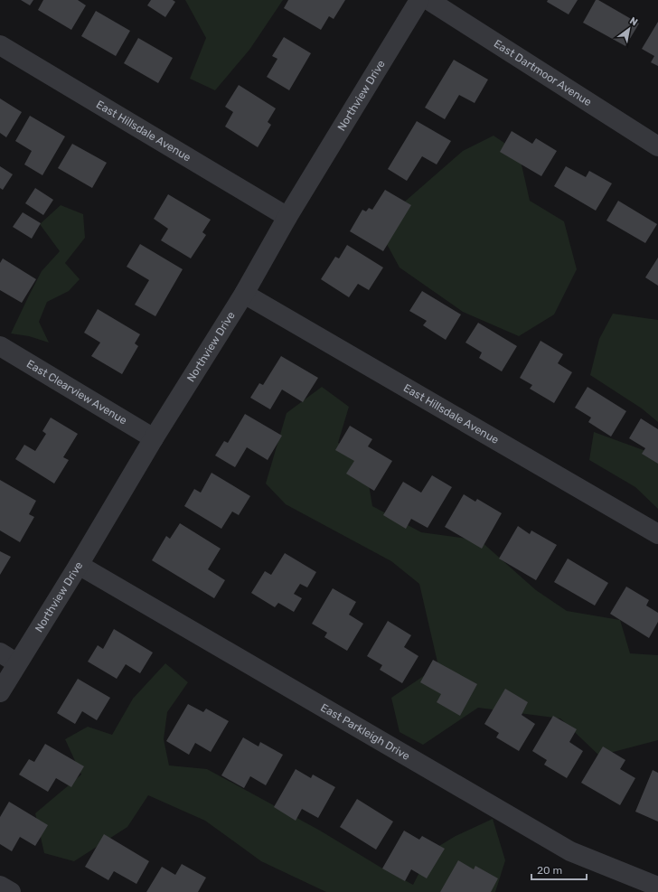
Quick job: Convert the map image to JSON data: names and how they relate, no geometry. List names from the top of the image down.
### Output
{
  "streets": {
    "street": [
      "East Dartmoor Avenue",
      "Northview Drive",
      "East Hillsdale Avenue",
      "East Clearview Avenue",
      "East Parkleigh Drive"
    ]
  },
  "crossings": [
    ["Northview Drive", "East Hillsdale Avenue"],
    ["Northview Drive", "East Clearview Avenue"],
    ["Northview Drive", "East Parkleigh Drive"]
  ],
  "scale_bar": "20 m",
  "north": "top right"
}
